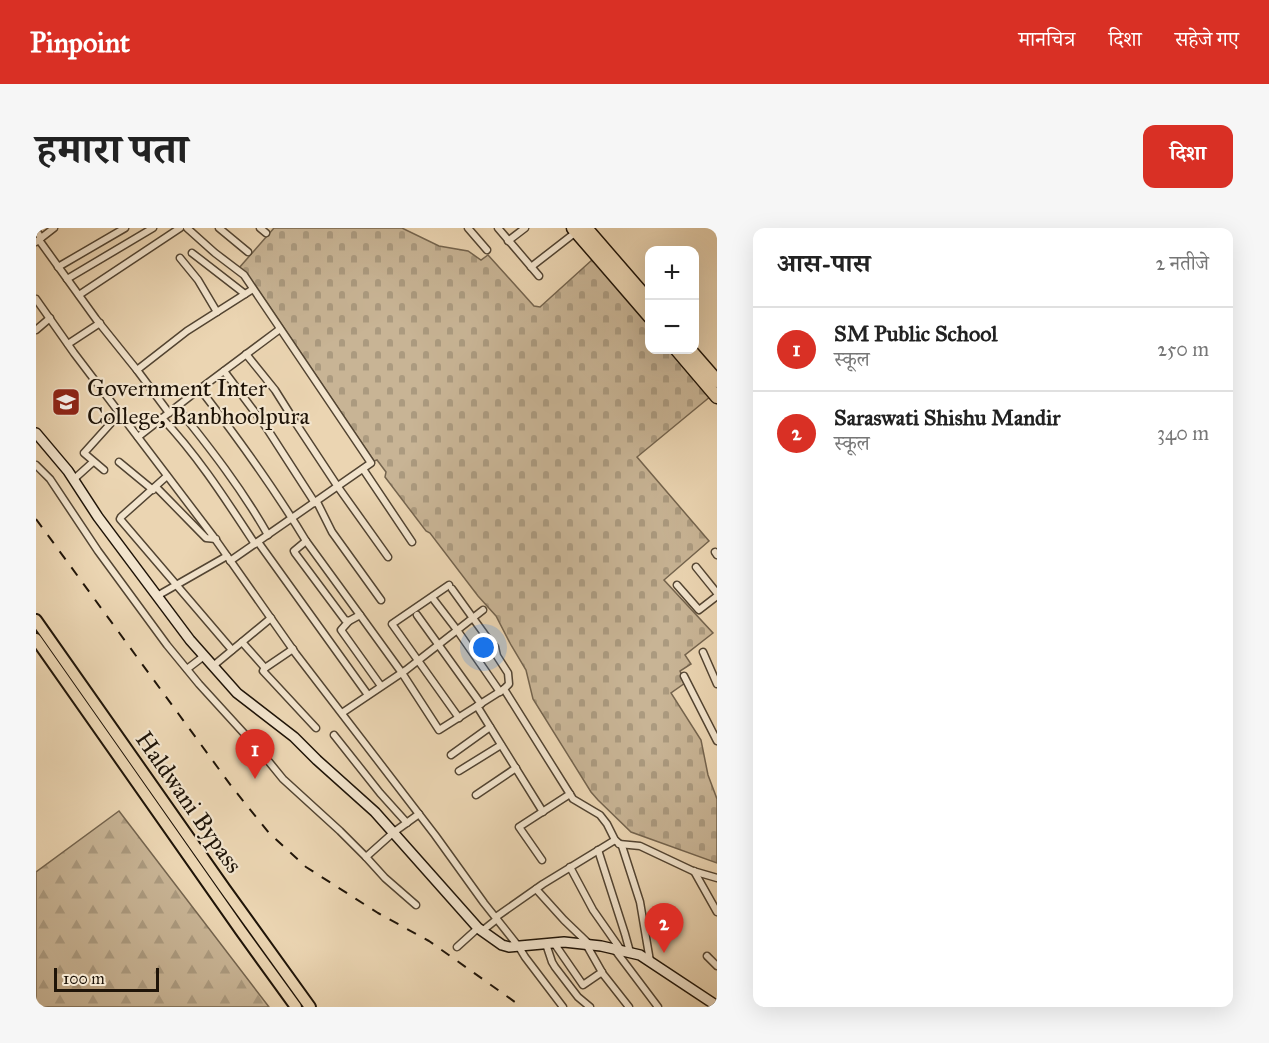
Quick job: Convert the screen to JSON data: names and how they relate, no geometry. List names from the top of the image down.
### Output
{
  "streets": {
    "main road": ["Haldwani Bypass"]
  },
  "places": {
    "school or university": ["Government Inter College, Banbhoolpura"]
  },
  "scale_bar": "100 m",
  "page": {
    "header": "Pinpoint",
    "nav": ["मानचित्र", "दिशा", "सहेजे गए"],
    "title": "हमारा पता",
    "buttons": "दिशा",
    "heading": ["आस-पास", "2 नतीजे"],
    "map_buttons": ["+", "−"],
    "list": [
      {
        "mark": "1",
        "name": "SM Public School",
        "note": "स्कूल",
        "value": "250 m"
      },
      {
        "mark": "2",
        "name": "Saraswati Shishu Mandir",
        "note": "स्कूल",
        "value": "340 m"
      }
    ],
    "pins": ["1", "2"],
    "scale": "100 m"
  }
}
